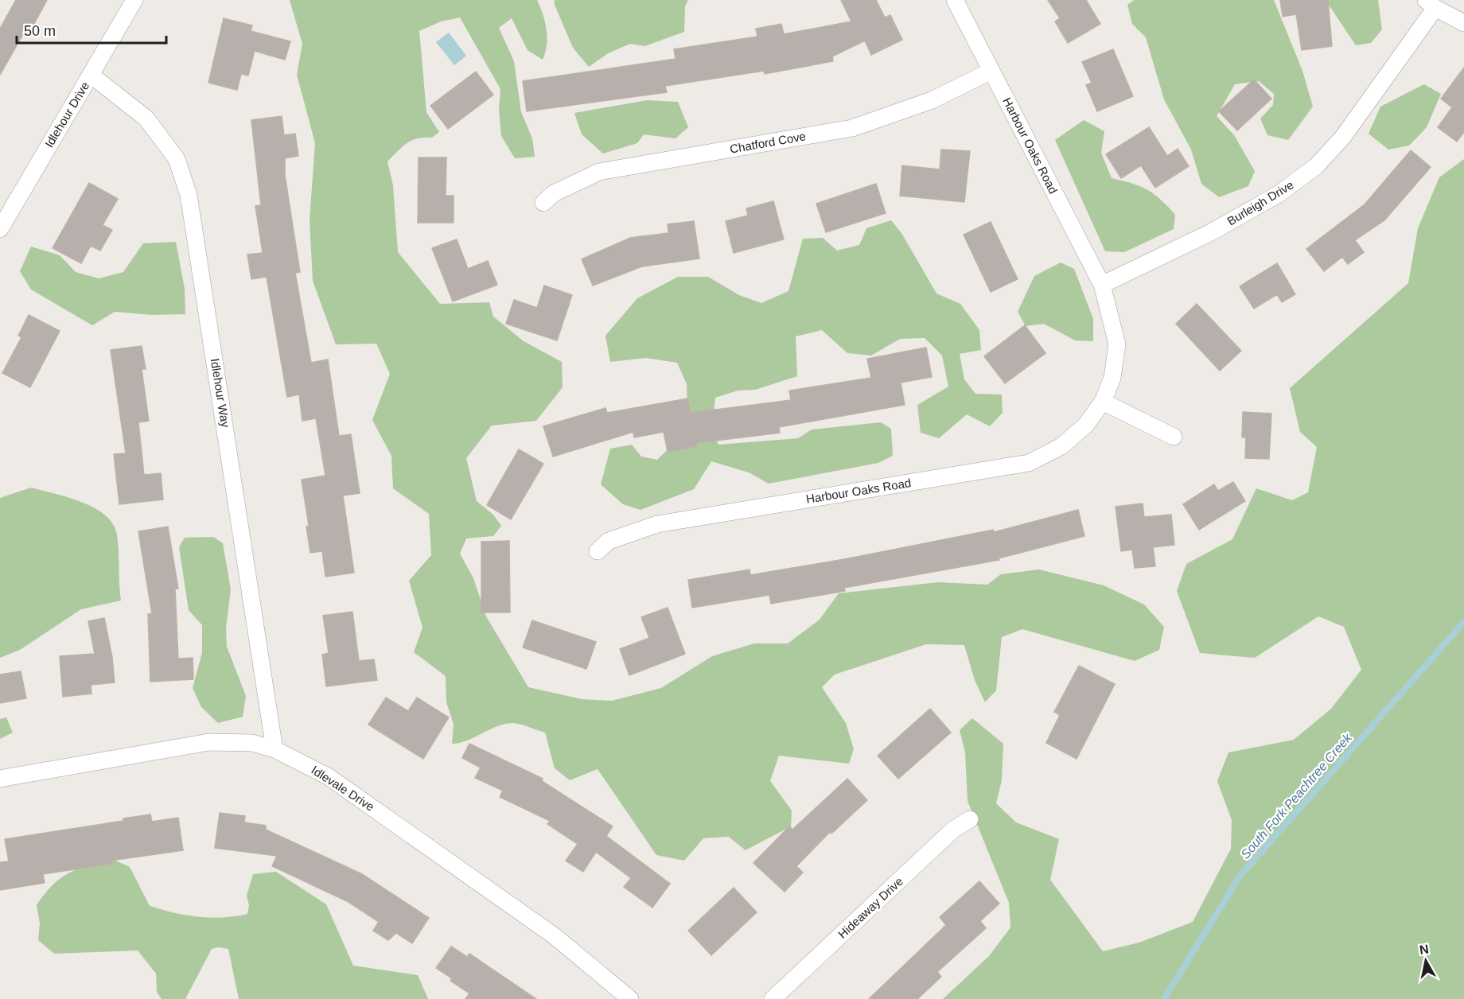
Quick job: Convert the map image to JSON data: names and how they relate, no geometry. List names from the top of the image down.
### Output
{
  "streets": {
    "street": [
      "Idlehour Drive",
      "Chatford Cove",
      "Harbour Oaks Road",
      "Burleigh Drive",
      "Idlehour Way",
      "Idlevale Drive",
      "Hideaway Drive"
    ]
  },
  "crossings": [
    ["Idlehour Drive", "Idlehour Way"],
    ["Chatford Cove", "Harbour Oaks Road"],
    ["Harbour Oaks Road", "Burleigh Drive"],
    ["Idlehour Way", "Idlevale Drive"]
  ],
  "water": ["South Fork Peachtree Creek"],
  "scale_bar": "50 m",
  "north": "top"
}
